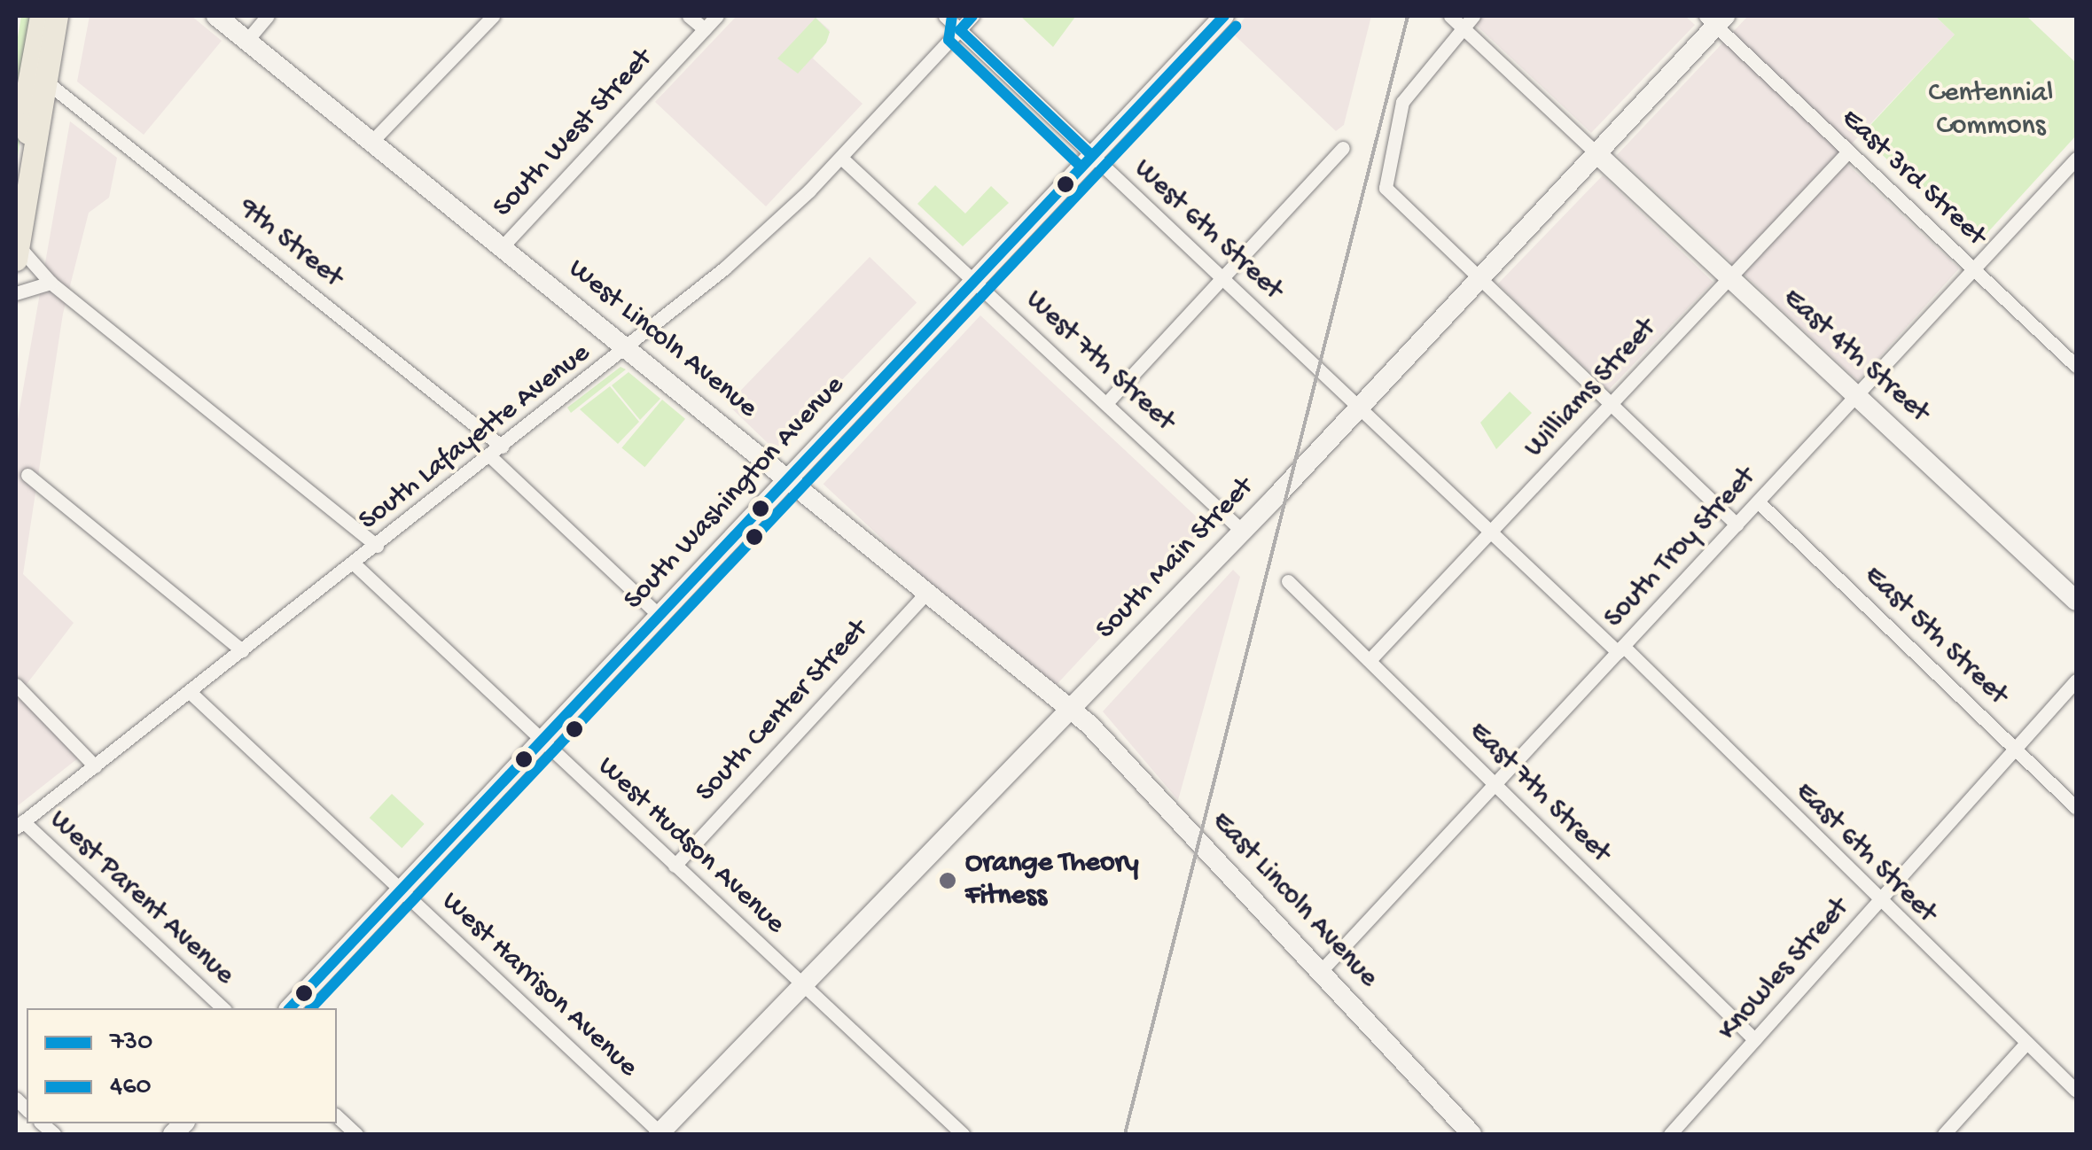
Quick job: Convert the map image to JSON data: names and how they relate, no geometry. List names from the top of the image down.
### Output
{
  "streets": {
    "main road": [
      "West Lincoln Avenue",
      "East 4th Street",
      "South Washington Avenue",
      "South Main Street",
      "East Lincoln Avenue"
    ],
    "street": [
      "South West Street",
      "East 3rd Street",
      "West 6th Street",
      "9th Street",
      "West 7th Street",
      "Williams Street",
      "South Lafayette Avenue",
      "South Troy Street",
      "East 5th Street",
      "South Center Street",
      "East 7th Street",
      "West Hudson Avenue",
      "East 6th Street",
      "West Parent Avenue",
      "Knowles Street",
      "West Harrison Avenue"
    ]
  },
  "crossings": [
    ["South West Street", "West Lincoln Avenue"],
    ["East 3rd Street", "Williams Street"],
    ["East 3rd Street", "South Troy Street"],
    ["East 3rd Street", "South Main Street"],
    ["West 6th Street", "South Lafayette Avenue"],
    ["West 6th Street", "South Washington Avenue"],
    ["West 6th Street", "South Main Street"],
    ["West 6th Street", "East 6th Street"],
    ["9th Street", "South Lafayette Avenue"],
    ["9th Street", "South Washington Avenue"],
    ["West Lincoln Avenue", "South Lafayette Avenue"],
    ["West Lincoln Avenue", "South Washington Avenue"],
    ["West Lincoln Avenue", "South Main Street"],
    ["West Lincoln Avenue", "South Center Street"],
    ["West Lincoln Avenue", "East Lincoln Avenue"],
    ["East 4th Street", "Williams Street"],
    ["East 4th Street", "South Troy Street"],
    ["East 4th Street", "South Main Street"],
    ["West 7th Street", "South Lafayette Avenue"],
    ["West 7th Street", "South Washington Avenue"],
    ["West 7th Street", "South Main Street"],
    ["Williams Street", "East 7th Street"],
    ["Williams Street", "East 6th Street"],
    ["South Lafayette Avenue", "West Hudson Avenue"],
    ["South Lafayette Avenue", "West Parent Avenue"],
    ["South Lafayette Avenue", "West Harrison Avenue"],
    ["South Washington Avenue", "West Hudson Avenue"],
    ["South Washington Avenue", "West Harrison Avenue"],
    ["South Troy Street", "East 5th Street"],
    ["South Troy Street", "East 7th Street"],
    ["South Troy Street", "East 6th Street"],
    ["South Troy Street", "East Lincoln Avenue"],
    ["South Main Street", "West Hudson Avenue"],
    ["South Main Street", "East 6th Street"],
    ["South Main Street", "East Lincoln Avenue"],
    ["South Main Street", "West Harrison Avenue"],
    ["East 5th Street", "Knowles Street"],
    ["South Center Street", "West Hudson Avenue"],
    ["East 7th Street", "Knowles Street"],
    ["East 6th Street", "Knowles Street"]
  ],
  "parks": ["Centennial Commons"],
  "places": ["Orange Theory Fitness"],
  "lines": ["transit line 730", "transit line 460"],
  "legend": ["730", "460"]
}
